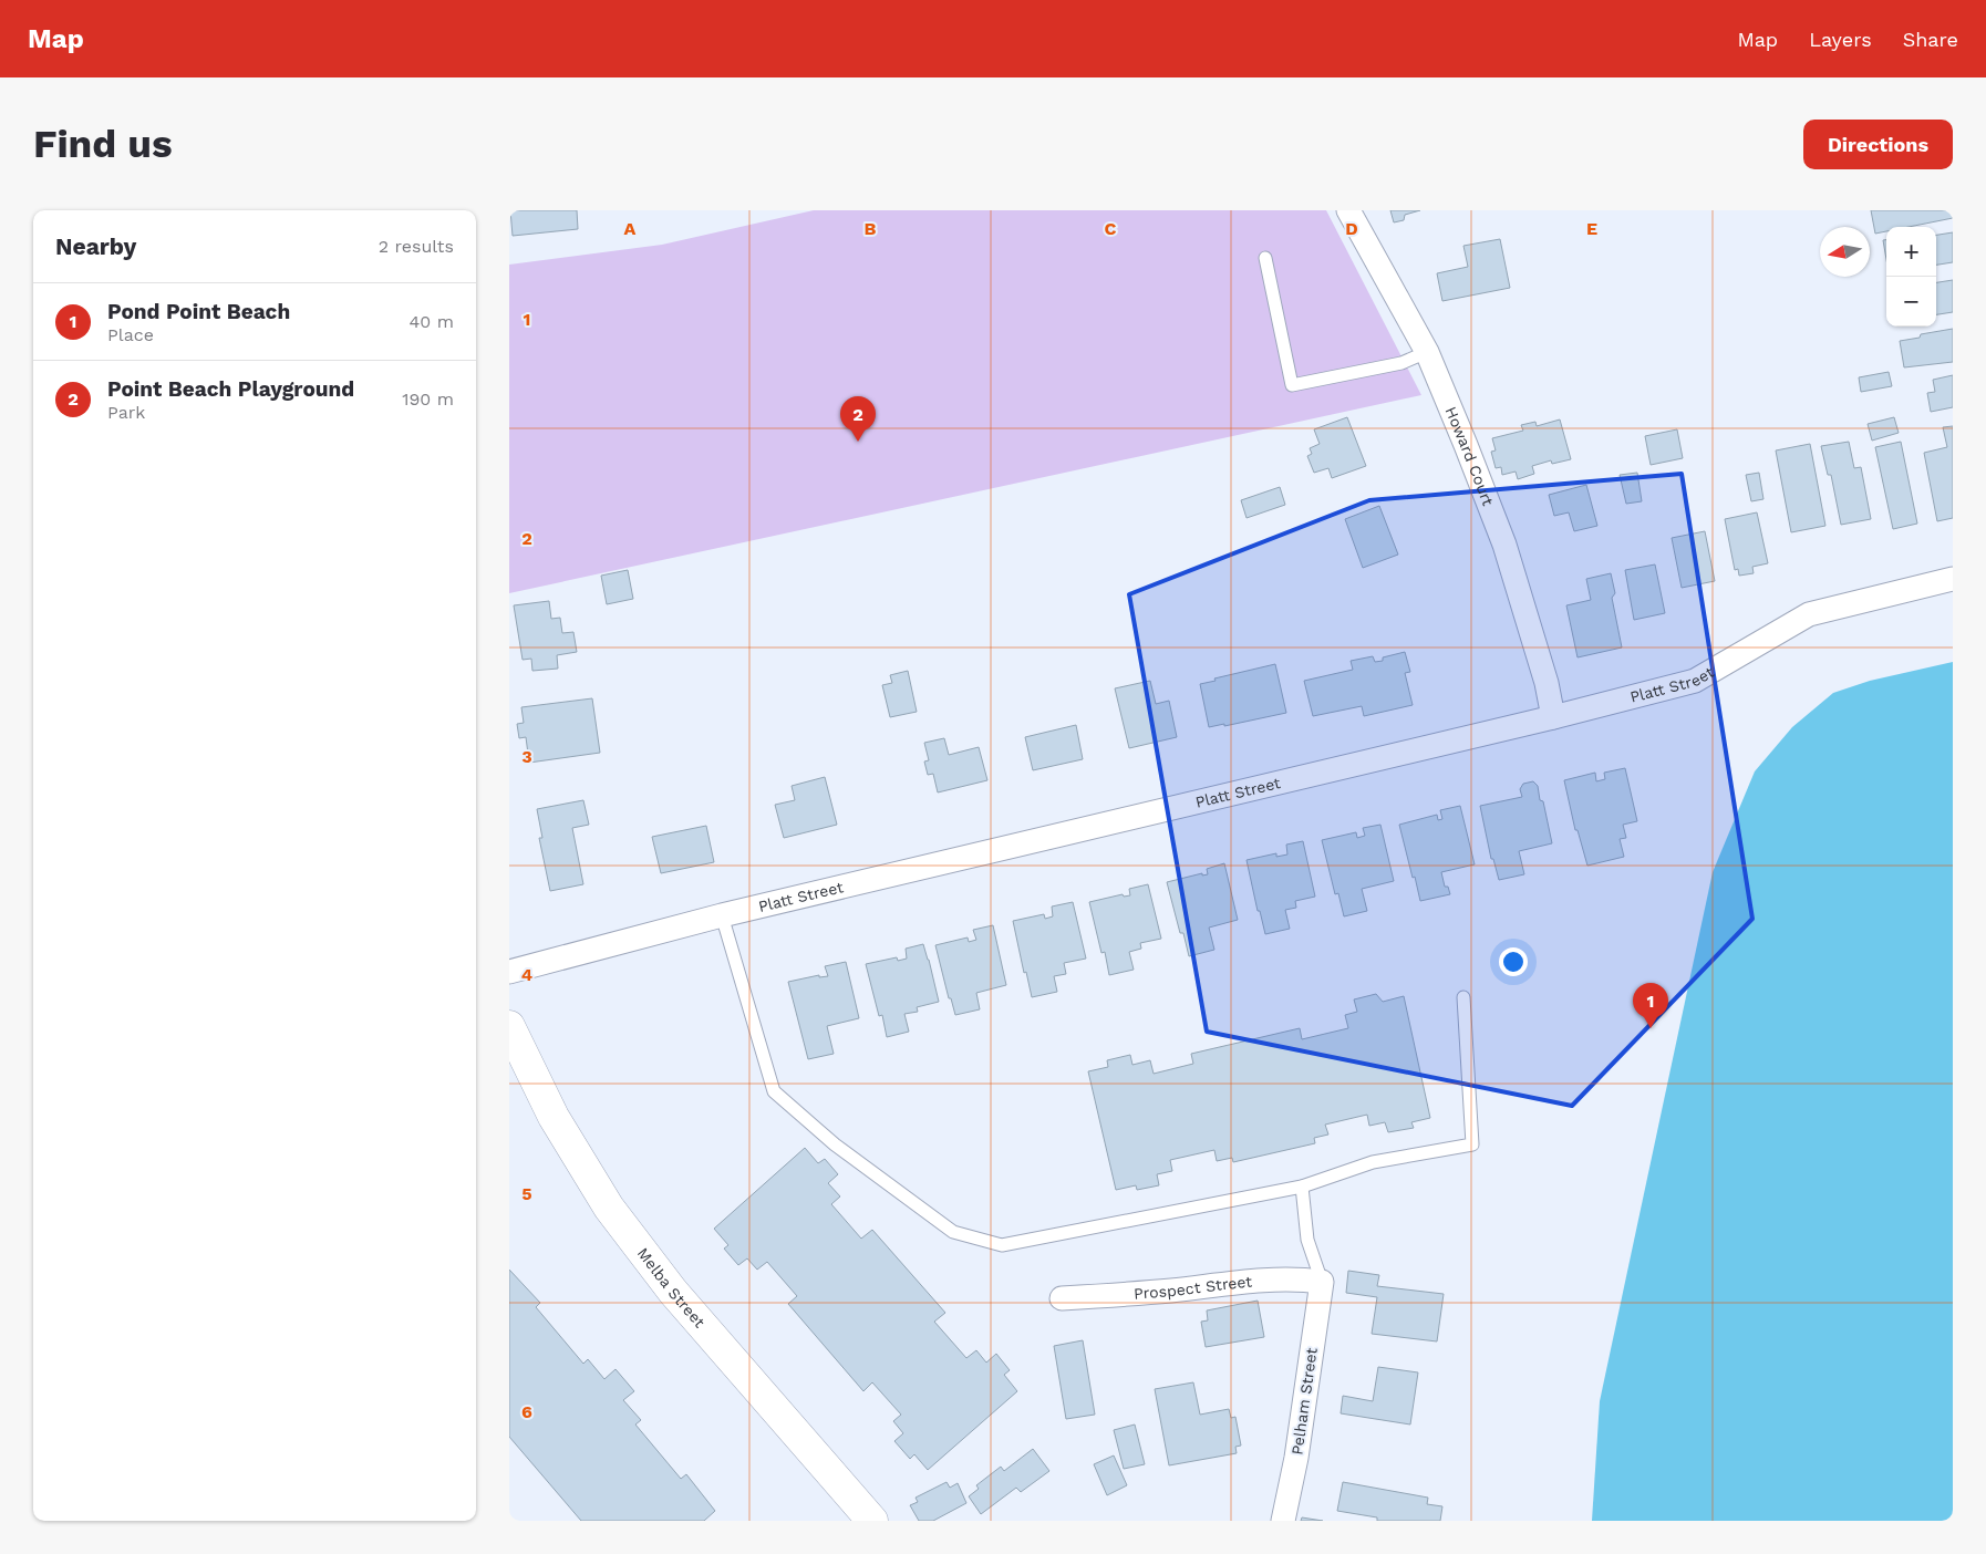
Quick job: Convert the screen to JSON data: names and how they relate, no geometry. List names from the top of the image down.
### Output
{
  "streets": {
    "main road": ["Melba Street"],
    "street": [
      "Howard Court",
      "Platt Street",
      "Prospect Street",
      "Pelham Street"
    ]
  },
  "crossings": [
    ["Howard Court", "Platt Street"],
    ["Prospect Street", "Pelham Street"]
  ],
  "north": "left",
  "page": {
    "header": "Map",
    "nav": ["Map", "Layers", "Share"],
    "buttons": "Directions",
    "title": "Find us",
    "heading": ["Nearby", "2 results"],
    "map_buttons": ["+", "−"],
    "list": [
      {
        "mark": "1",
        "name": "Pond Point Beach",
        "note": "Place",
        "value": "40 m"
      },
      {
        "mark": "2",
        "name": "Point Beach Playground",
        "note": "Park",
        "value": "190 m"
      }
    ],
    "pins": ["2", "1"]
  },
  "grid": {
    "columns": [
      "A",
      "B",
      "C",
      "D",
      "E"
    ],
    "rows": [
      "1",
      "2",
      "3",
      "4",
      "5",
      "6"
    ]
  }
}
